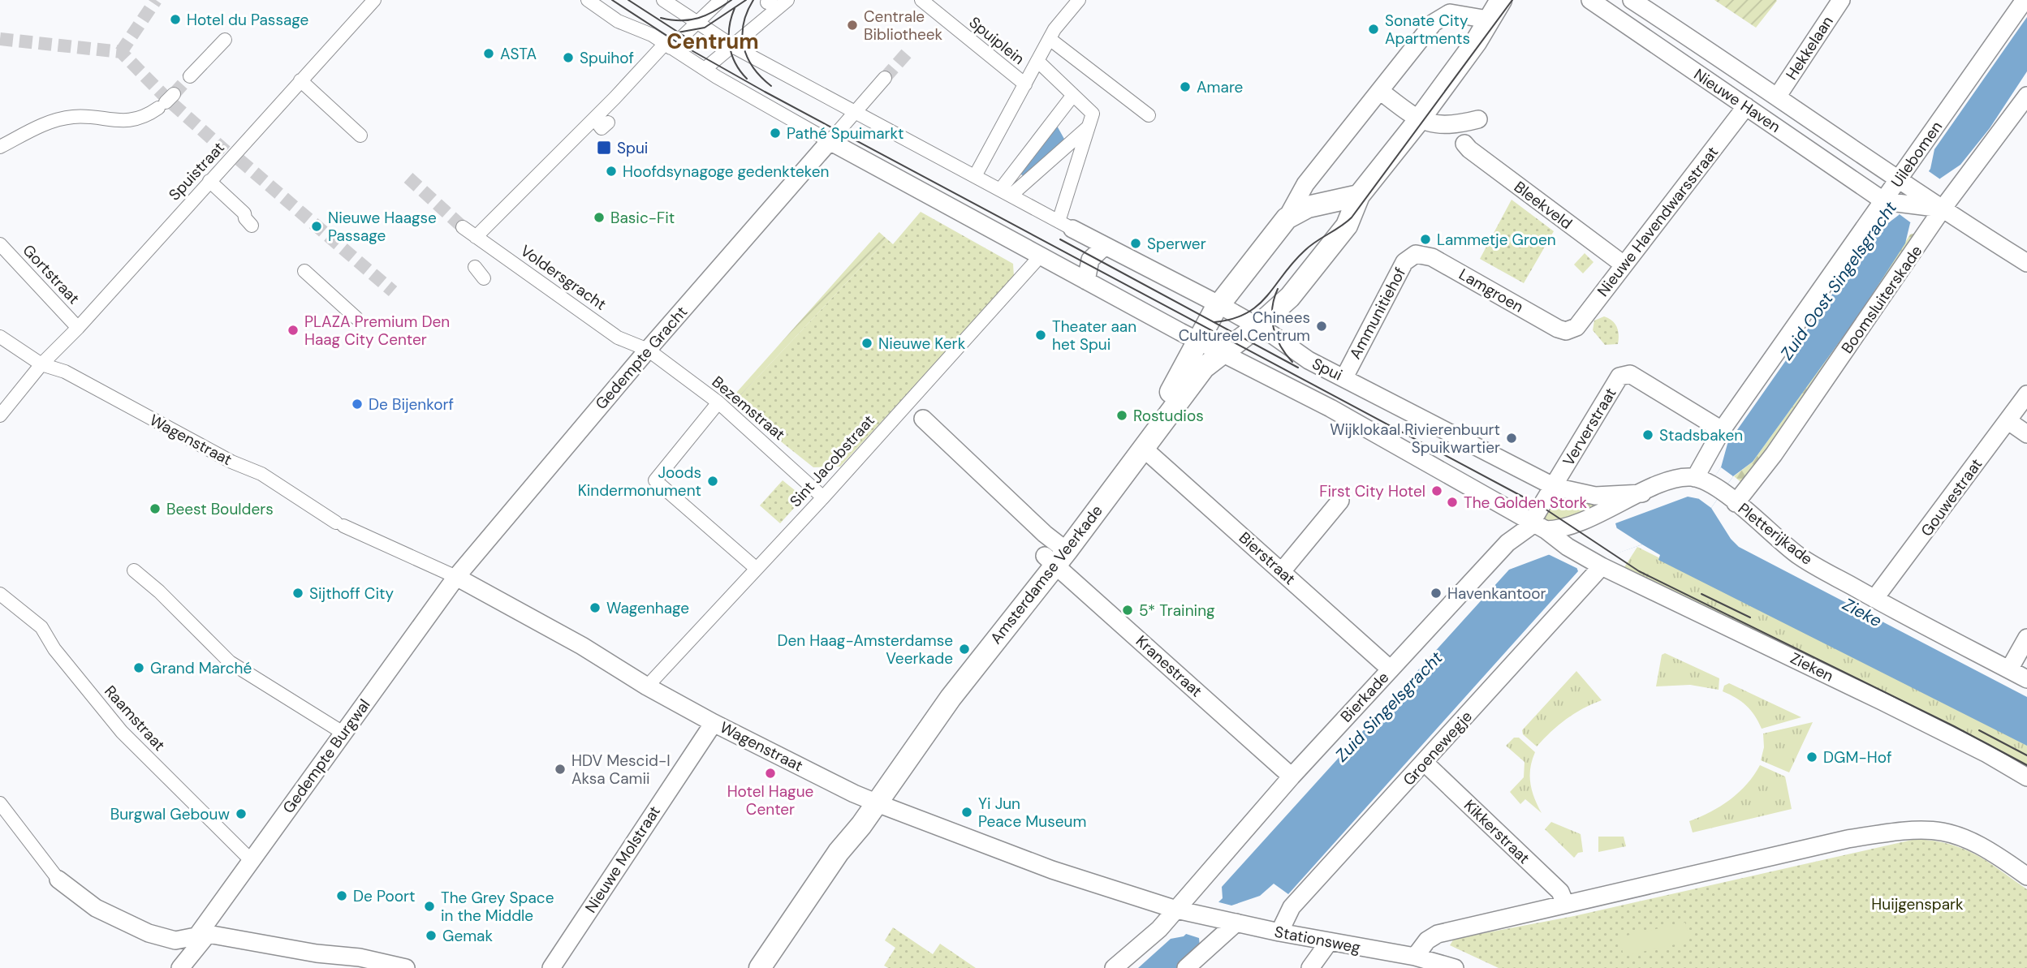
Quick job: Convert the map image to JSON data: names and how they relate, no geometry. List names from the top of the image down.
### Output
{
  "streets": {
    "street": [
      "Spuiplein",
      "Hekkelaan",
      "Nieuwe Haven",
      "Uilebomen",
      "Spuistraat",
      "Bleekveld",
      "Nieuwe Havendwarsstraat",
      "Gortstraat",
      "Voldersgracht",
      "Lamgroen",
      "Boomsluiterskade",
      "Ammunitiehof",
      "Gedempte Gracht",
      "Spui",
      "Bezemstraat",
      "Ververstraat",
      "Wagenstraat",
      "Sint Jacobstraat",
      "Gouwestraat",
      "Pletterijkade",
      "Bierstraat",
      "Amsterdamse Veerkade",
      "Kranestraat",
      "Zieken",
      "Bierkade",
      "Raamstraat",
      "Groenewegje",
      "Gedempte Burgwal",
      "Kikkerstraat",
      "Nieuwe Molstraat",
      "Stationsweg"
    ]
  },
  "crossings": [
    ["Spuiplein", "Spui"],
    ["Hekkelaan", "Nieuwe Haven"],
    ["Nieuwe Haven", "Uilebomen"],
    ["Nieuwe Haven", "Nieuwe Havendwarsstraat"],
    ["Nieuwe Haven", "Boomsluiterskade"],
    ["Uilebomen", "Boomsluiterskade"],
    ["Uilebomen", "Ververstraat"],
    ["Uilebomen", "Pletterijkade"],
    ["Spuistraat", "Gortstraat"],
    ["Spuistraat", "Wagenstraat"],
    ["Bleekveld", "Nieuwe Havendwarsstraat"],
    ["Nieuwe Havendwarsstraat", "Lamgroen"],
    ["Voldersgracht", "Gedempte Gracht"],
    ["Voldersgracht", "Bezemstraat"],
    ["Lamgroen", "Ammunitiehof"],
    ["Boomsluiterskade", "Pletterijkade"],
    ["Ammunitiehof", "Spui"],
    ["Gedempte Gracht", "Spui"],
    ["Gedempte Gracht", "Bezemstraat"],
    ["Gedempte Gracht", "Wagenstraat"],
    ["Gedempte Gracht", "Gedempte Burgwal"],
    ["Spui", "Ververstraat"],
    ["Spui", "Sint Jacobstraat"],
    ["Spui", "Amsterdamse Veerkade"],
    ["Spui", "Zieken"],
    ["Spui", "Bierkade"],
    ["Bezemstraat", "Sint Jacobstraat"],
    ["Ververstraat", "Bierkade"],
    ["Wagenstraat", "Sint Jacobstraat"],
    ["Wagenstraat", "Amsterdamse Veerkade"],
    ["Wagenstraat", "Bierkade"],
    ["Wagenstraat", "Gedempte Burgwal"],
    ["Wagenstraat", "Nieuwe Molstraat"],
    ["Wagenstraat", "Stationsweg"],
    ["Sint Jacobstraat", "Kranestraat"],
    ["Gouwestraat", "Pletterijkade"],
    ["Bierstraat", "Amsterdamse Veerkade"],
    ["Bierstraat", "Bierkade"],
    ["Amsterdamse Veerkade", "Kranestraat"],
    ["Kranestraat", "Bierkade"],
    ["Zieken", "Bierkade"],
    ["Zieken", "Groenewegje"],
    ["Raamstraat", "Gedempte Burgwal"],
    ["Groenewegje", "Kikkerstraat"],
    ["Groenewegje", "Stationsweg"]
  ],
  "districts": ["Centrum"],
  "water": ["Zuid Oost Singelsgracht", "Zieke", "Zuid Singelsgracht"],
  "parks": ["Huijgenspark"],
  "places": {
    "other": [
      "Hotel du Passage",
      "Centrale Bibliotheek",
      "Sonate City Apartments",
      "ASTA",
      "Spuihof",
      "Amare",
      "Pathé Spuimarkt",
      "Hoofdsynagoge gedenkteken",
      "Basic-Fit",
      "Nieuwe Haagse Passage",
      "Lammetje Groen",
      "Sperwer",
      "Chinees Cultureel Centrum",
      "PLAZA Premium Den Haag City Center",
      "Theater aan het Spui",
      "Nieuwe Kerk",
      "De Bijenkorf",
      "Rostudios",
      "Stadsbaken",
      "Wijklokaal Rivierenbuurt Spuikwartier",
      "Joods Kindermonument",
      "First City Hotel",
      "The Golden Stork",
      "Beest Boulders",
      "Sijthoff City",
      "Havenkantoor",
      "Wagenhage",
      "5* Training",
      "Den Haag-Amsterdamse Veerkade",
      "Grand Marché",
      "DGM-Hof",
      "HDV Mescid-I Aksa Camii",
      "Hotel Hague Center",
      "Yi Jun Peace Museum",
      "Burgwal Gebouw",
      "De Poort",
      "The Grey Space in the Middle",
      "Gemak"
    ],
    "transit": ["Spui"]
  }
}
